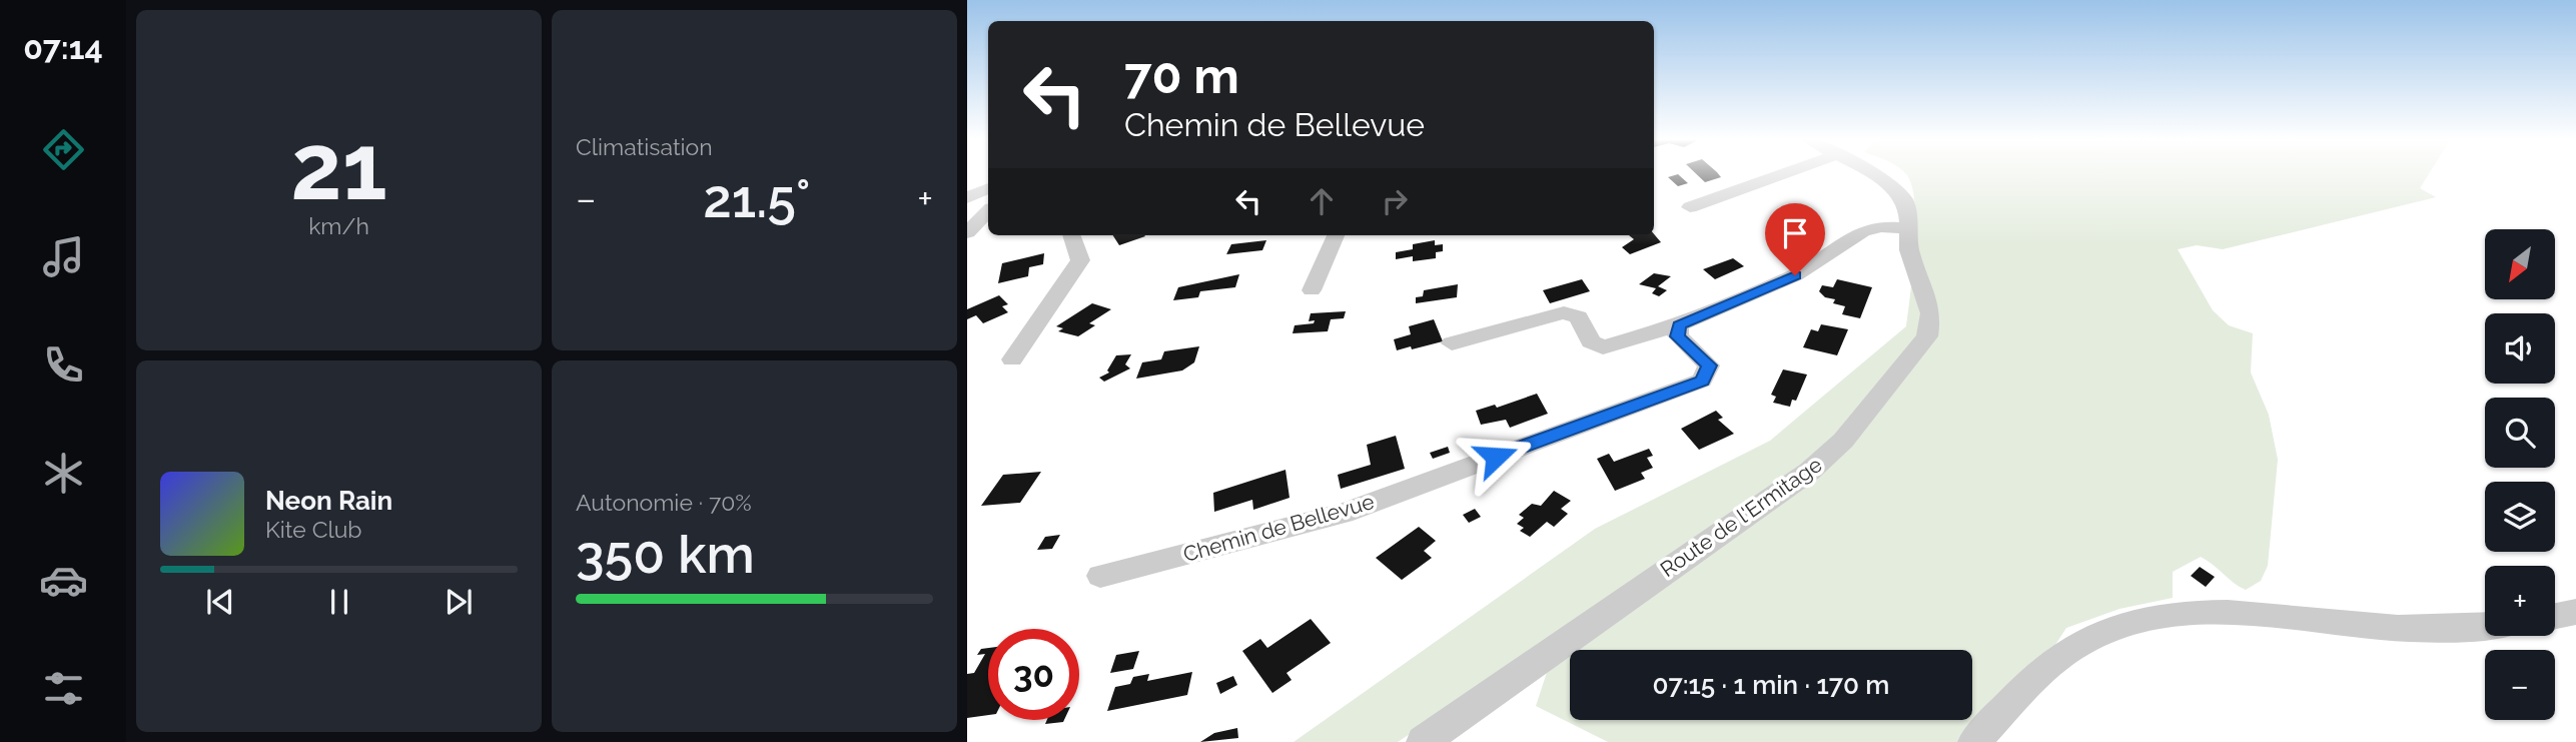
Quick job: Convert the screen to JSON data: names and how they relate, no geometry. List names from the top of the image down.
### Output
{
  "streets": {
    "street": ["Route de l'Ermitage", "Chemin de Bellevue"]
  },
  "north": "bottom left",
  "page": {
    "tabs": "07:14",
    "tile": [
      ["21", "km/h"],
      "Climatisation",
      ["Autonomie · 70%", "350 km"]
    ],
    "turn": ["70 m", "Chemin de Bellevue"],
    "heat": ["−", "21.5°", "+"],
    "map_buttons": ["+", "−"],
    "song": ["Neon Rain", "Kite Club"],
    "limit": "30",
    "trip": "07:15 · 1 min · 170 m"
  }
}
